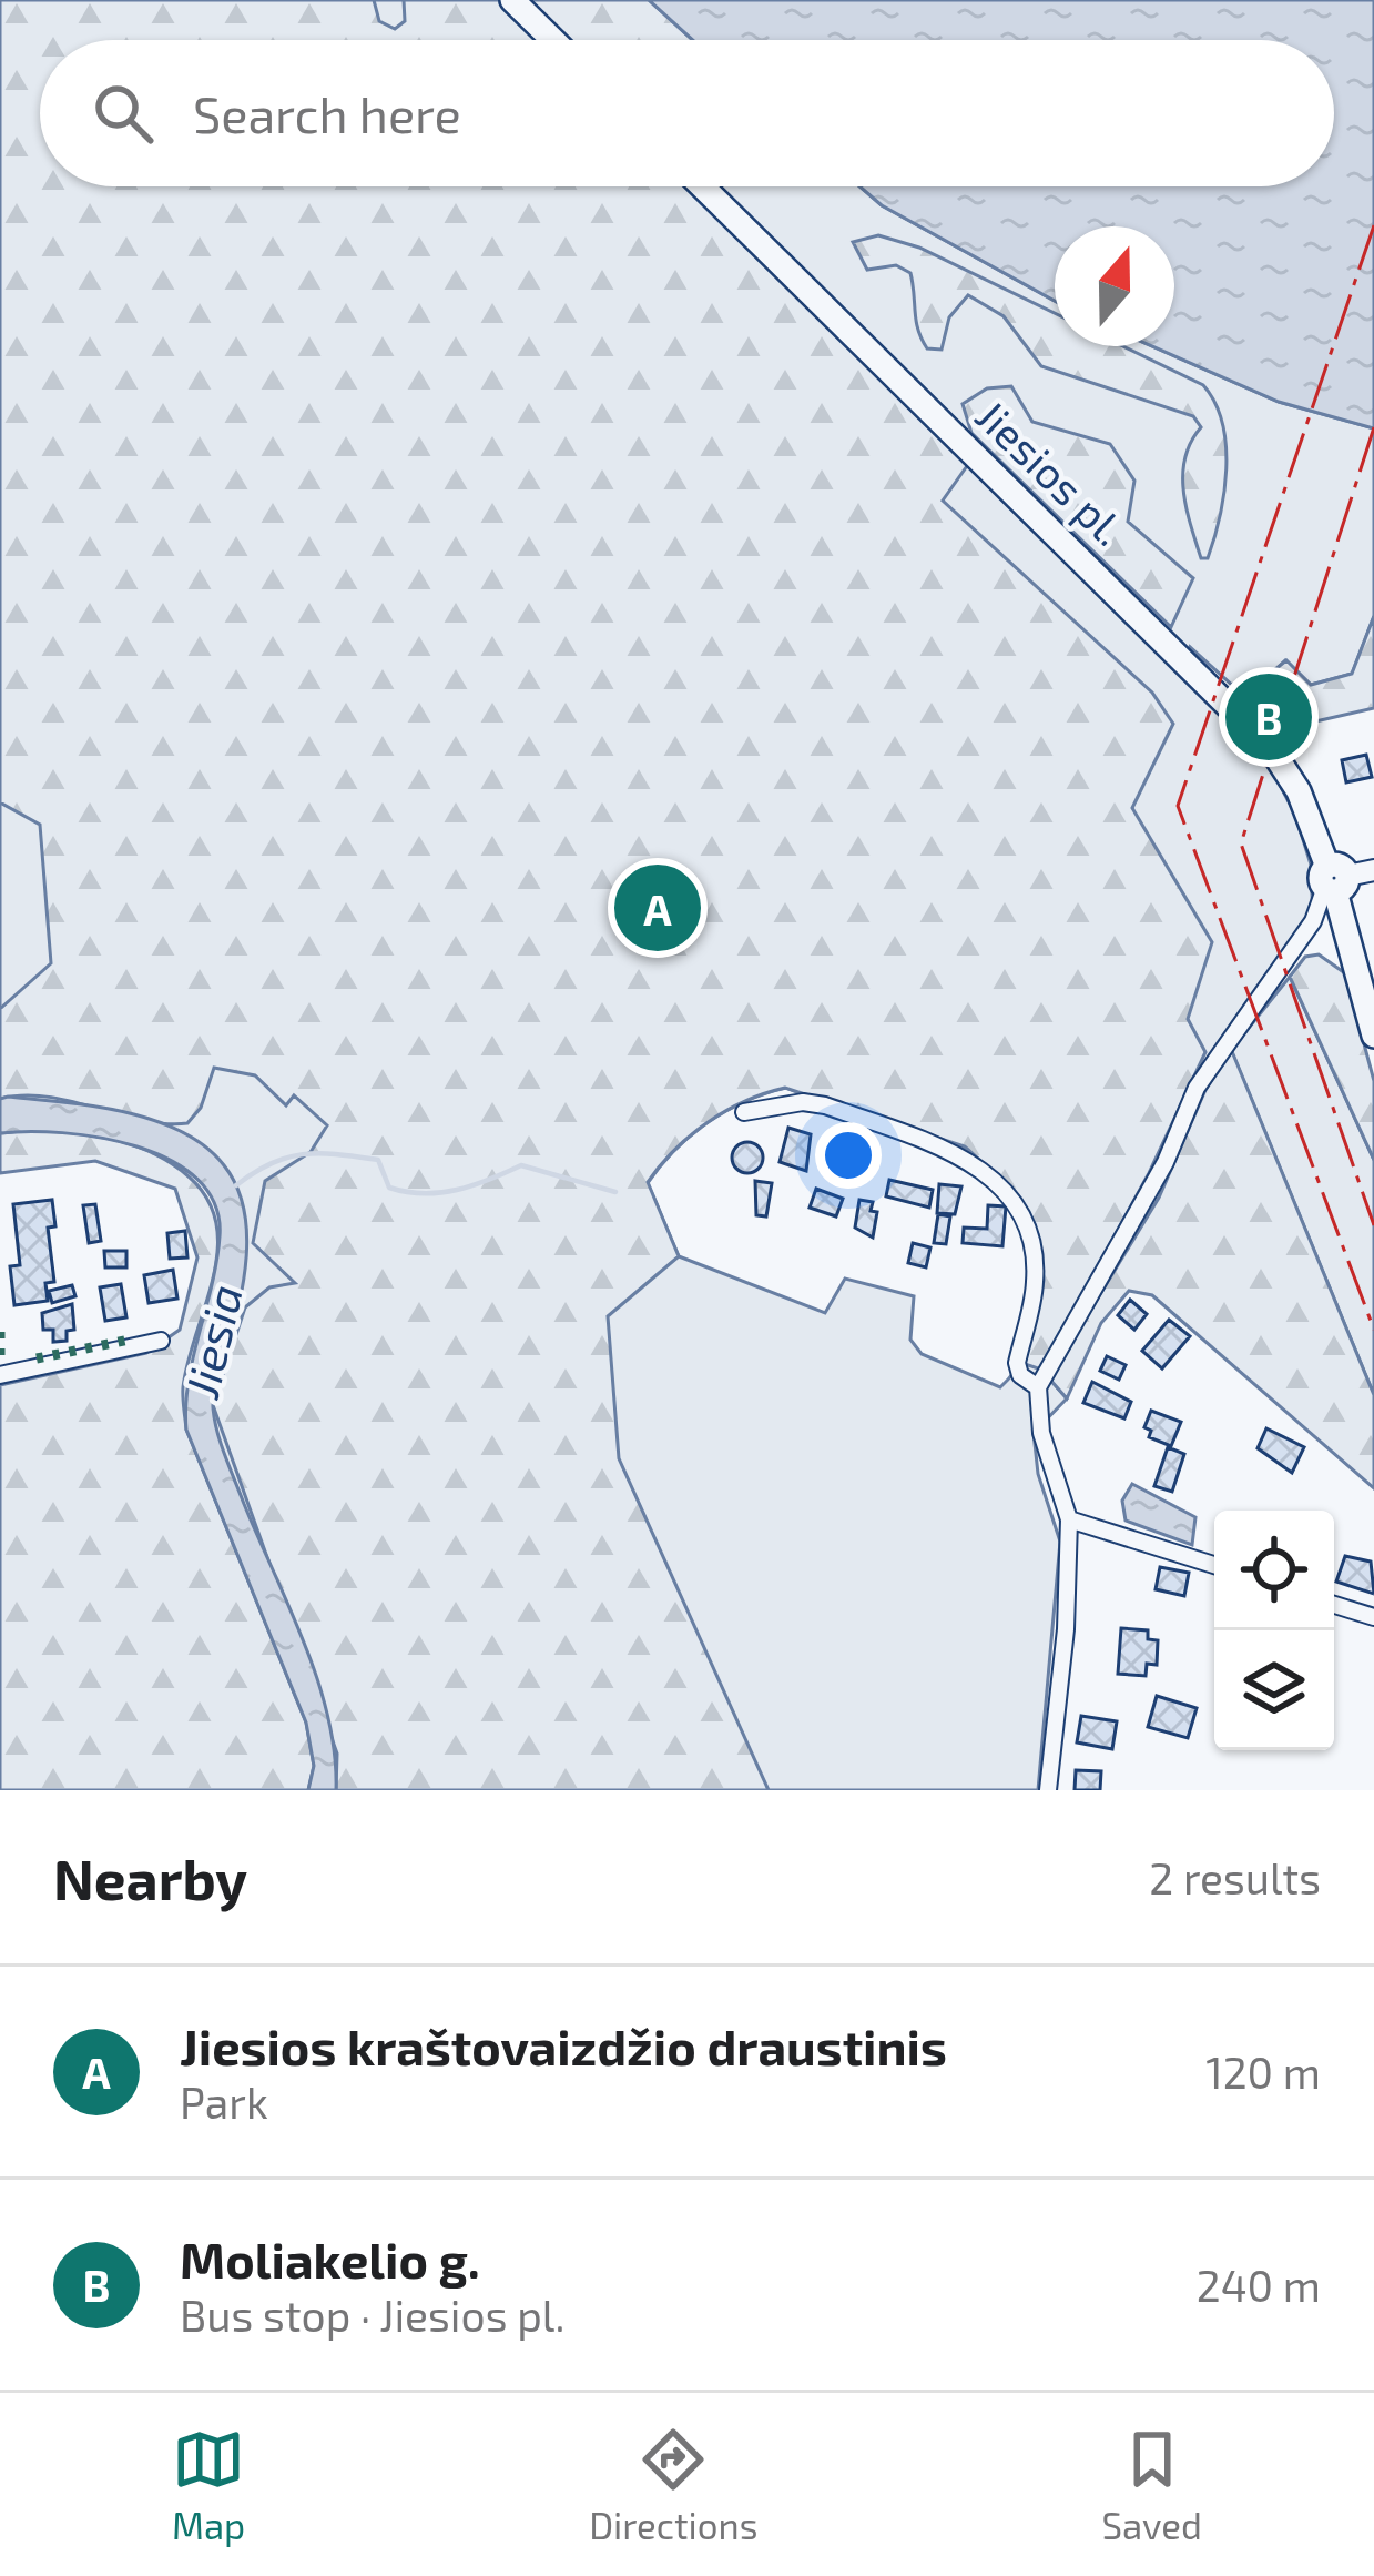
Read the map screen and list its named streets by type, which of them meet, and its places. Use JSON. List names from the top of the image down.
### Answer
{
  "streets": {
    "main road": ["Jiesios pl."]
  },
  "water": ["Jiesia"],
  "north": "top",
  "page": {
    "search": "Search here",
    "pins": ["B", "A"],
    "heading": ["Nearby", "2 results"],
    "list": [
      {
        "mark": "A",
        "name": "Jiesios kraštovaizdžio draustinis",
        "note": "Park",
        "value": "120 m"
      },
      {
        "mark": "B",
        "name": "Moliakelio g.",
        "note": "Bus stop · Jiesios pl.",
        "value": "240 m"
      }
    ],
    "nav": ["Map", "Directions", "Saved"]
  }
}
